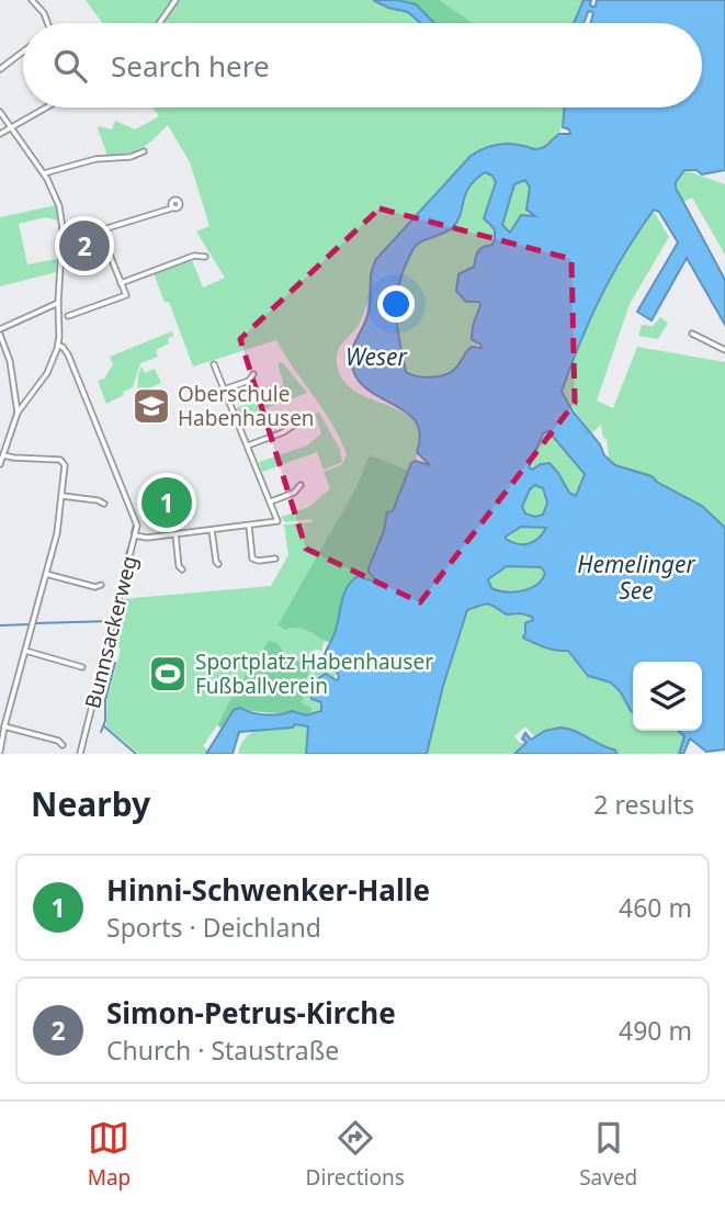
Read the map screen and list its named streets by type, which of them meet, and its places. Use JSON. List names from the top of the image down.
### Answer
{
  "streets": {
    "street": ["Bunnsackerweg"]
  },
  "water": ["Weser", "Hemelinger See"],
  "places": {
    "school or university": ["Oberschule Habenhausen"],
    "sports": ["Sportplatz Habenhauser Fußballverein"]
  },
  "page": {
    "search": "Search here",
    "pins": ["2", "1"],
    "heading": ["Nearby", "2 results"],
    "list": [
      {
        "mark": "1",
        "name": "Hinni-Schwenker-Halle",
        "note": "Sports · Deichland",
        "value": "460 m"
      },
      {
        "mark": "2",
        "name": "Simon-Petrus-Kirche",
        "note": "Church · Staustraße",
        "value": "490 m"
      }
    ],
    "nav": ["Map", "Directions", "Saved"]
  }
}
